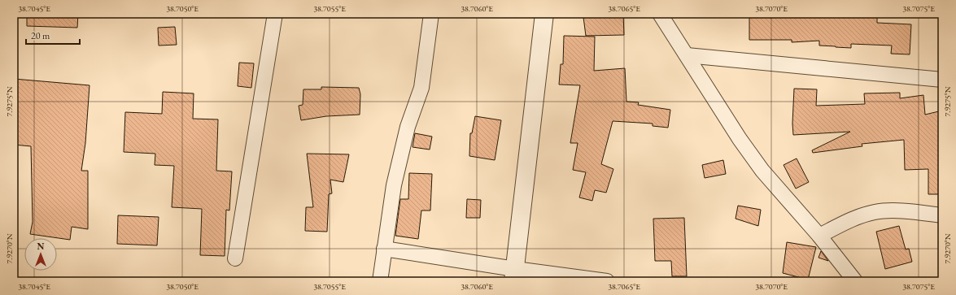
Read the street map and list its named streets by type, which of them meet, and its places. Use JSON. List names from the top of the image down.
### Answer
{
  "scale_bar": "20 m",
  "north": "top",
  "coordinates": [
    "38.7045°E",
    "38.7050°E",
    "38.7055°E",
    "38.7060°E",
    "38.7065°E",
    "38.7070°E",
    "38.7075°E",
    "7.9275°N",
    "7.9270°N"
  ]
}
